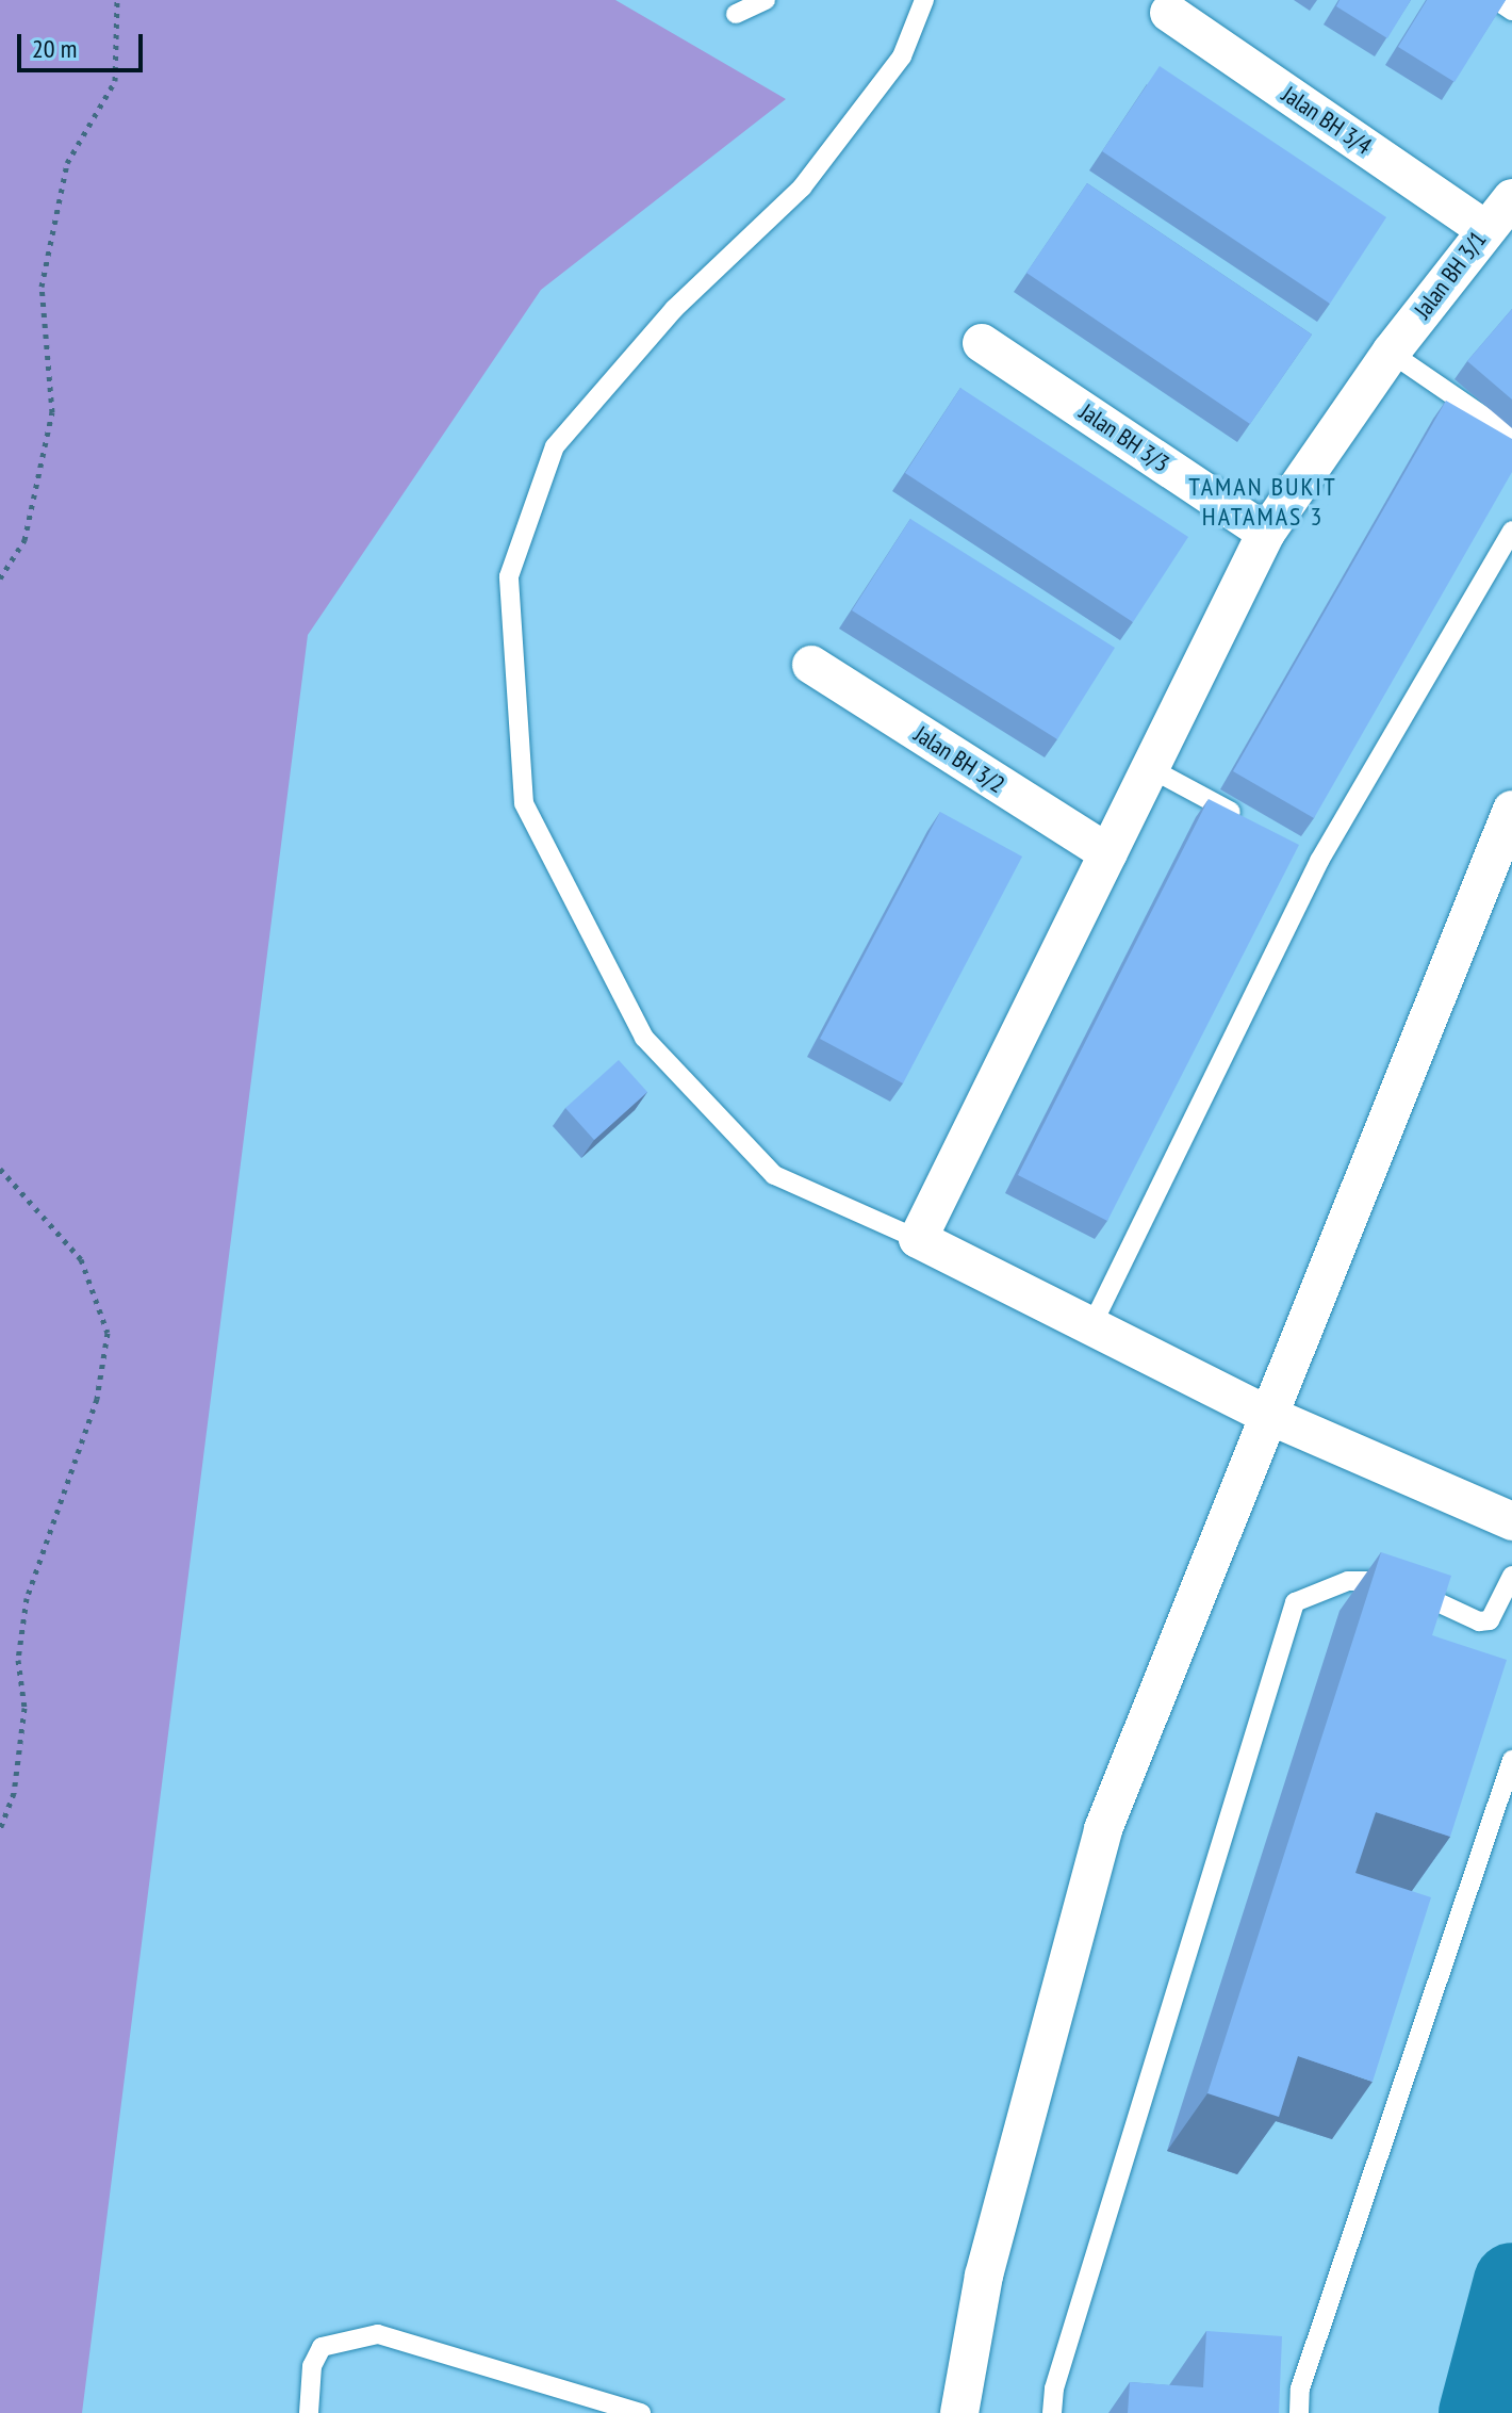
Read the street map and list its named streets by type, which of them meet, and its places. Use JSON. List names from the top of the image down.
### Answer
{
  "streets": {
    "street": [
      "Jalan BH 3/4",
      "Jalan BH 3/1",
      "Jalan BH 3/3",
      "Jalan BH 3/2"
    ]
  },
  "crossings": [
    ["Jalan BH 3/4", "Jalan BH 3/1"],
    ["Jalan BH 3/1", "Jalan BH 3/3"],
    ["Jalan BH 3/1", "Jalan BH 3/2"]
  ],
  "districts": ["TAMAN BUKIT HATAMAS 3"],
  "scale_bar": "20 m"
}
